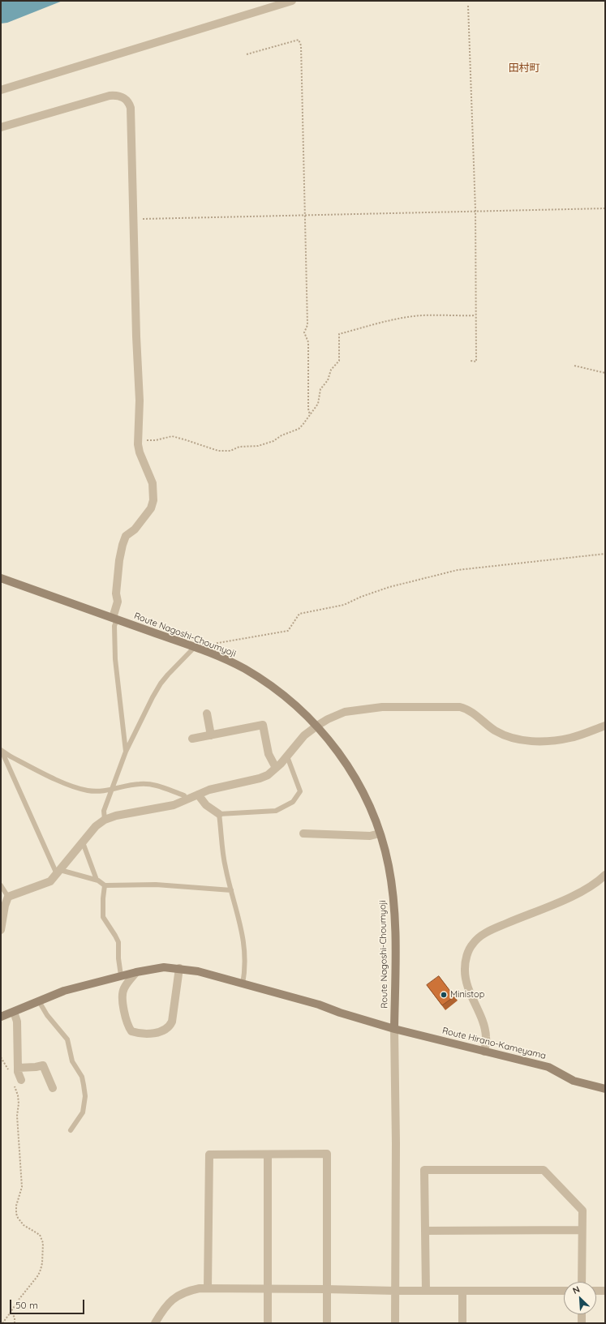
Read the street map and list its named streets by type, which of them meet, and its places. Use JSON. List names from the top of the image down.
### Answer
{
  "streets": {
    "main road": ["Route Nagoshi-Choumyoji", "Route Hirano-Kameyama"]
  },
  "crossings": [
    ["Route Nagoshi-Choumyoji", "Route Hirano-Kameyama"]
  ],
  "districts": ["田村町"],
  "places": ["Ministop"],
  "scale_bar": "50 m",
  "north": "top left"
}
